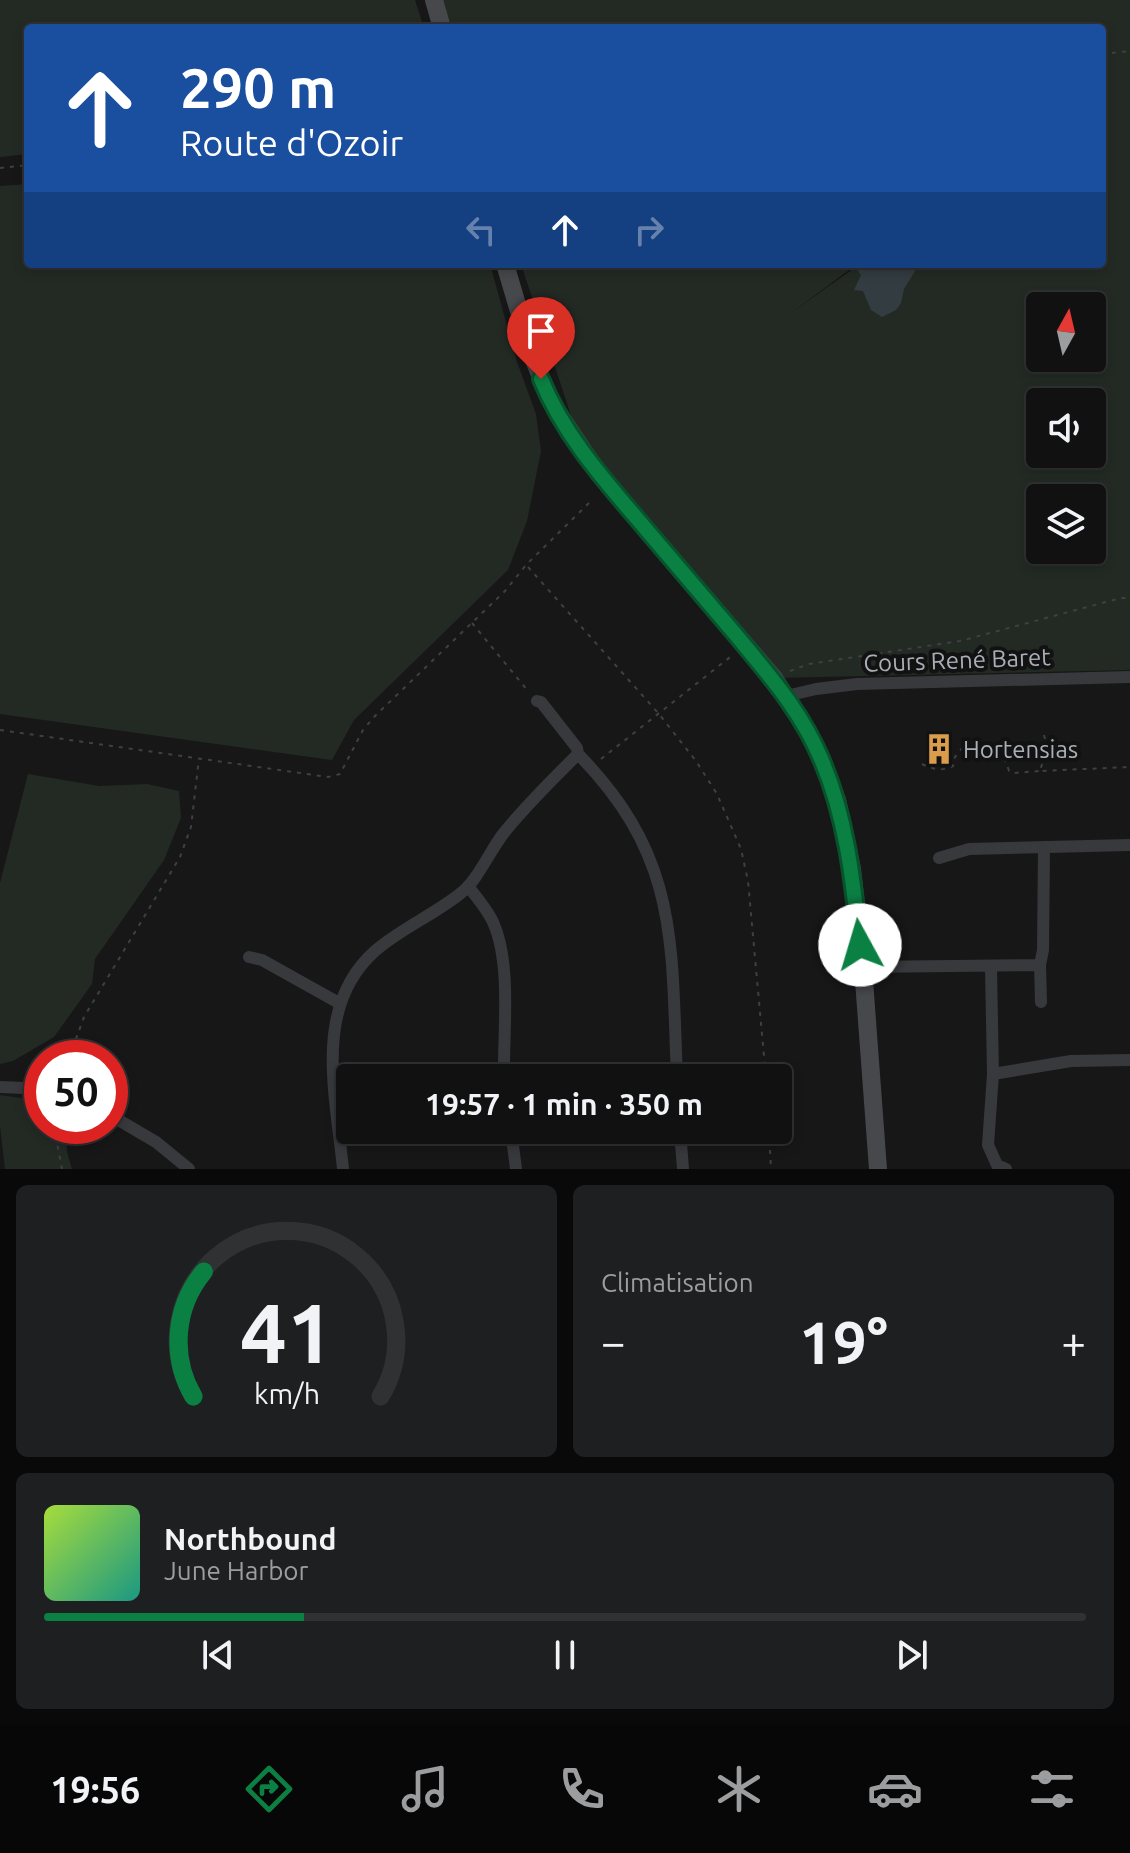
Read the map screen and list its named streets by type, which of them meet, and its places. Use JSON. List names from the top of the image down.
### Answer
{
  "streets": {
    "street": ["Cours René Baret"]
  },
  "places": {
    "building": ["Hortensias"]
  },
  "north": "top",
  "page": {
    "turn": ["290 m", "Route d'Ozoir"],
    "limit": "50",
    "trip": "19:57 · 1 min · 350 m",
    "tile": "Climatisation",
    "heat": ["−", "19°", "+"],
    "song": ["Northbound", "June Harbor"],
    "tabs": "19:56",
    "gauge": ["41", "km/h"]
  }
}
